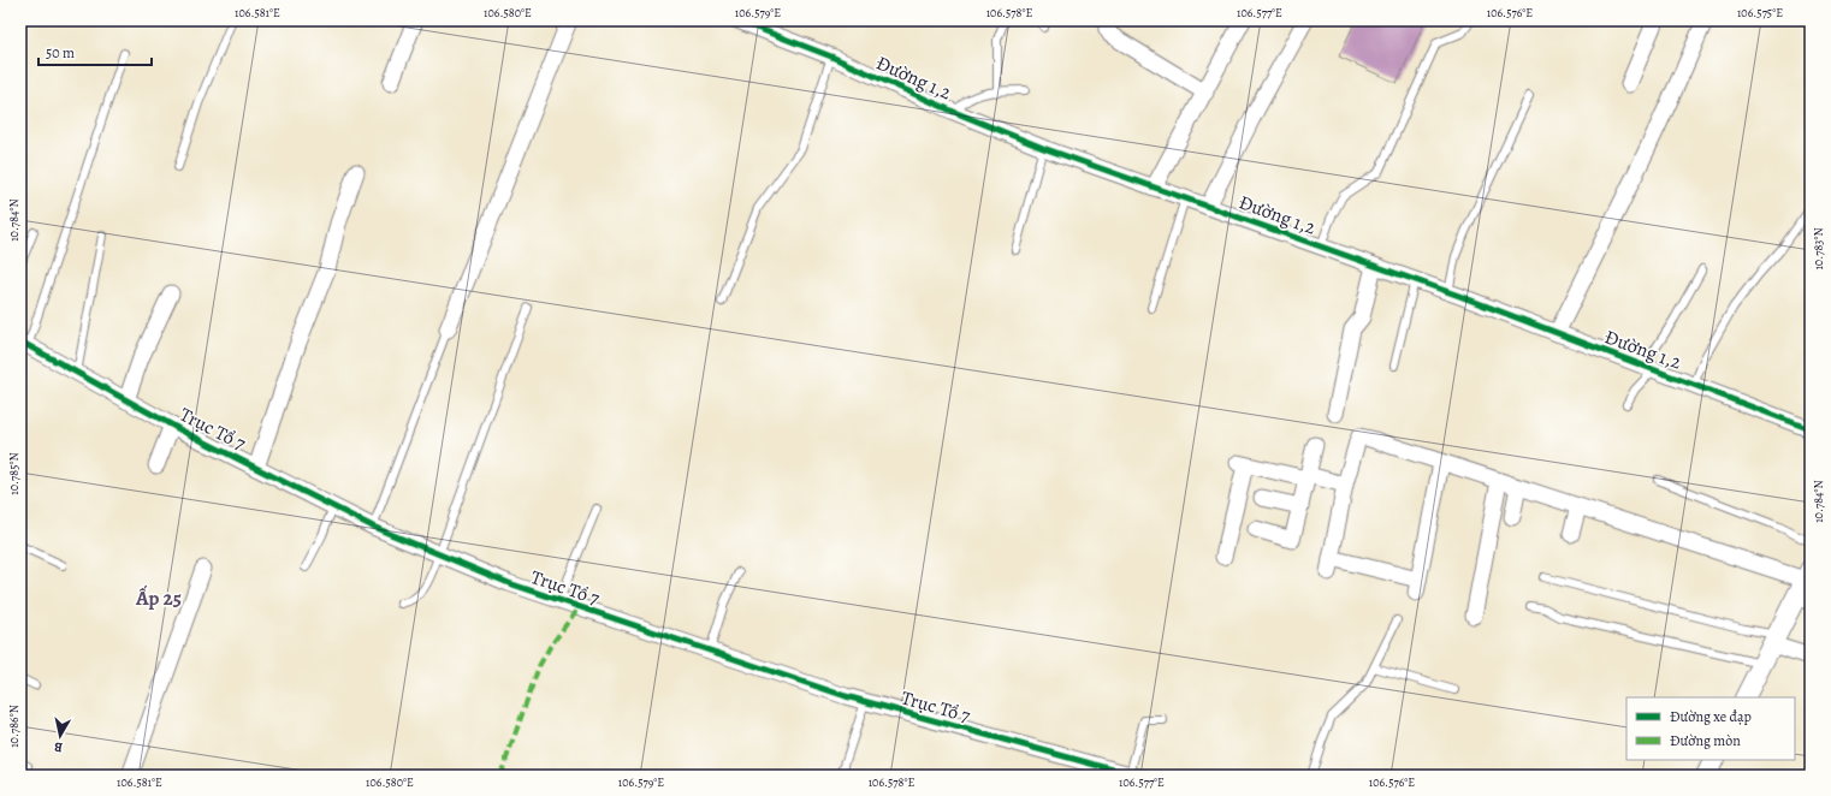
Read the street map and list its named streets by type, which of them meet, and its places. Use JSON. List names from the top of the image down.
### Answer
{
  "streets": {
    "street": ["Đường 1,2", "Trục Tổ 7"]
  },
  "districts": ["Ấp 25"],
  "legend": ["Đường xe đạp", "Đường mòn"],
  "scale_bar": "50 m",
  "north": "bottom",
  "coordinates": [
    "106.581°E",
    "106.580°E",
    "106.579°E",
    "106.578°E",
    "106.577°E",
    "106.576°E",
    "106.575°E",
    "10.784°N",
    "10.783°N",
    "10.785°N",
    "10.786°N"
  ]
}
